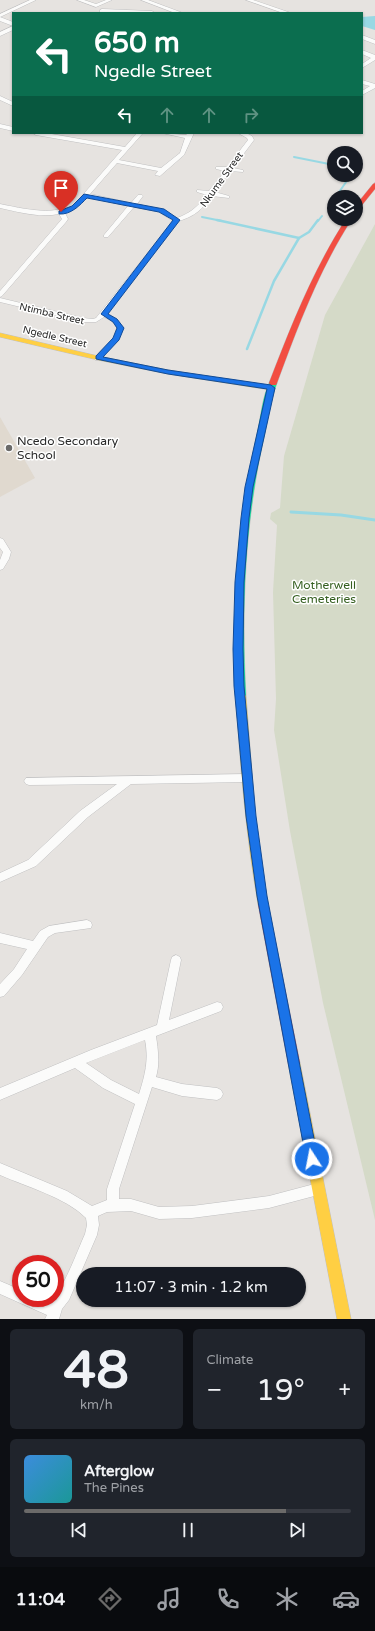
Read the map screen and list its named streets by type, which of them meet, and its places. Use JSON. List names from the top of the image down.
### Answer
{
  "streets": {
    "main road": ["Ngedle Street"],
    "street": ["Nkume Street", "Ntimba Street"]
  },
  "parks": ["Motherwell Cemeteries"],
  "places": ["Ncedo Secondary School"],
  "page": {
    "turn": ["650 m", "Ngedle Street"],
    "limit": "50",
    "trip": "11:07 · 3 min · 1.2 km",
    "tile": [
      ["48", "km/h"],
      "Climate"
    ],
    "heat": ["−", "19°", "+"],
    "song": ["Afterglow", "The Pines"],
    "tabs": "11:04"
  }
}
